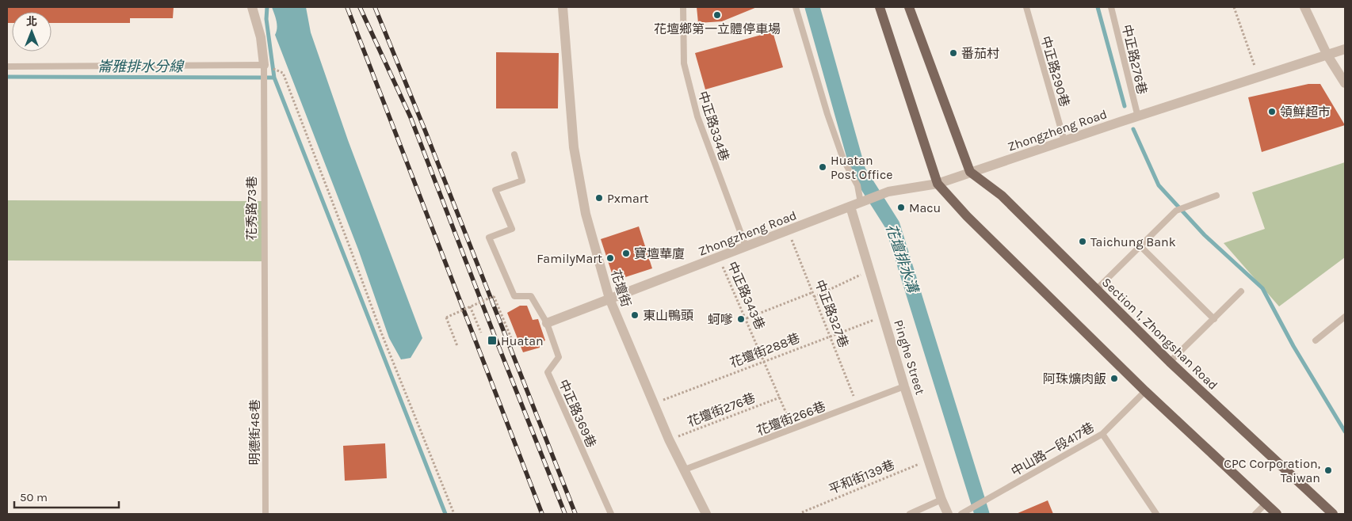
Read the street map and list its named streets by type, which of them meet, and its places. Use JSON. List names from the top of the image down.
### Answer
{
  "streets": {
    "main road": ["Section 1, Zhongshan Road"],
    "street": [
      "Zhongzheng Road",
      "花秀路73巷",
      "花壇街",
      "Pinghe Street"
    ],
    "lane": [
      "中正路276巷",
      "中正路290巷",
      "中正路334巷",
      "中正路369巷",
      "花壇街266巷",
      "明德街48巷",
      "中山路一段417巷"
    ],
    "path": [
      "中正路343巷",
      "中正路327巷",
      "花壇街288巷",
      "花壇街276巷",
      "平和街139巷"
    ]
  },
  "crossings": [
    ["中正路276巷", "Zhongzheng Road"],
    ["中正路290巷", "Zhongzheng Road"],
    ["中正路334巷", "Zhongzheng Road"],
    ["Zhongzheng Road", "花壇街"],
    ["Zhongzheng Road", "中正路343巷"],
    ["Zhongzheng Road", "中正路327巷"],
    ["Zhongzheng Road", "Section 1, Zhongshan Road"],
    ["Zhongzheng Road", "Pinghe Street"],
    ["Zhongzheng Road", "中正路369巷"],
    ["花秀路73巷", "明德街48巷"],
    ["花壇街", "花壇街288巷"],
    ["花壇街", "花壇街276巷"],
    ["花壇街", "花壇街266巷"],
    ["中正路343巷", "花壇街288巷"],
    ["中正路343巷", "花壇街276巷"],
    ["中正路343巷", "花壇街266巷"],
    ["中正路327巷", "花壇街288巷"],
    ["中正路327巷", "花壇街266巷"],
    ["花壇街288巷", "Pinghe Street"],
    ["Pinghe Street", "花壇街266巷"],
    ["Pinghe Street", "平和街139巷"]
  ],
  "water": ["崙雅排水分線", "花壇排水溝"],
  "places": {
    "other": [
      "花壇鄉第一立體停車場",
      "番茄村",
      "領鮮超市",
      "Huatan Post Office",
      "Pxmart",
      "Macu",
      "Taichung Bank",
      "寶壇華廈",
      "FamilyMart",
      "東山鴨頭",
      "蚵嗲",
      "阿珠爌肉飯",
      "CPC Corporation, Taiwan"
    ],
    "transit": ["Huatan"]
  },
  "scale_bar": "50 m",
  "north": "top"
}
